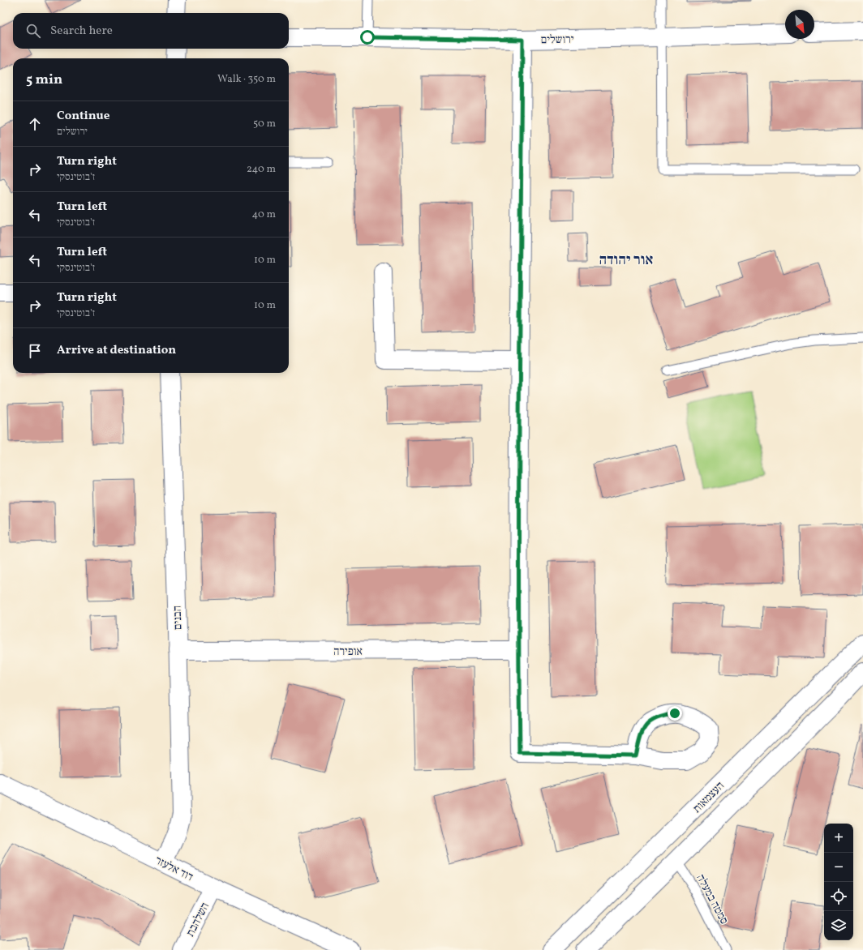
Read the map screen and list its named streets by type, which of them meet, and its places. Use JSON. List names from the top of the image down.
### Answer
{
  "streets": {
    "street": [
      "ירושלים",
      "הבנים",
      "אופירה",
      "העצמאות",
      "דוד אלעזר",
      "השלהבת"
    ],
    "lane": ["סמטה במעלה"]
  },
  "crossings": [
    ["הבנים", "אופירה"],
    ["הבנים", "דוד אלעזר"],
    ["העצמאות", "סמטה במעלה"],
    ["דוד אלעזר", "השלהבת"]
  ],
  "districts": ["אור יהודה"],
  "north": "bottom right",
  "page": {
    "search": "Search here",
    "heading": ["5 min", "Walk · 350 m"],
    "list": [
      ["Continue", "ירושלים", "50 m"],
      ["Turn right", "ז'בוטינסקי", "240 m"],
      ["Turn left", "ז'בוטינסקי", "40 m"],
      ["Turn left", "ז'בוטינסקי", "10 m"],
      ["Turn right", "ז'בוטינסקי", "10 m"],
      "Arrive at destination"
    ],
    "map_buttons": ["+", "−"]
  }
}
